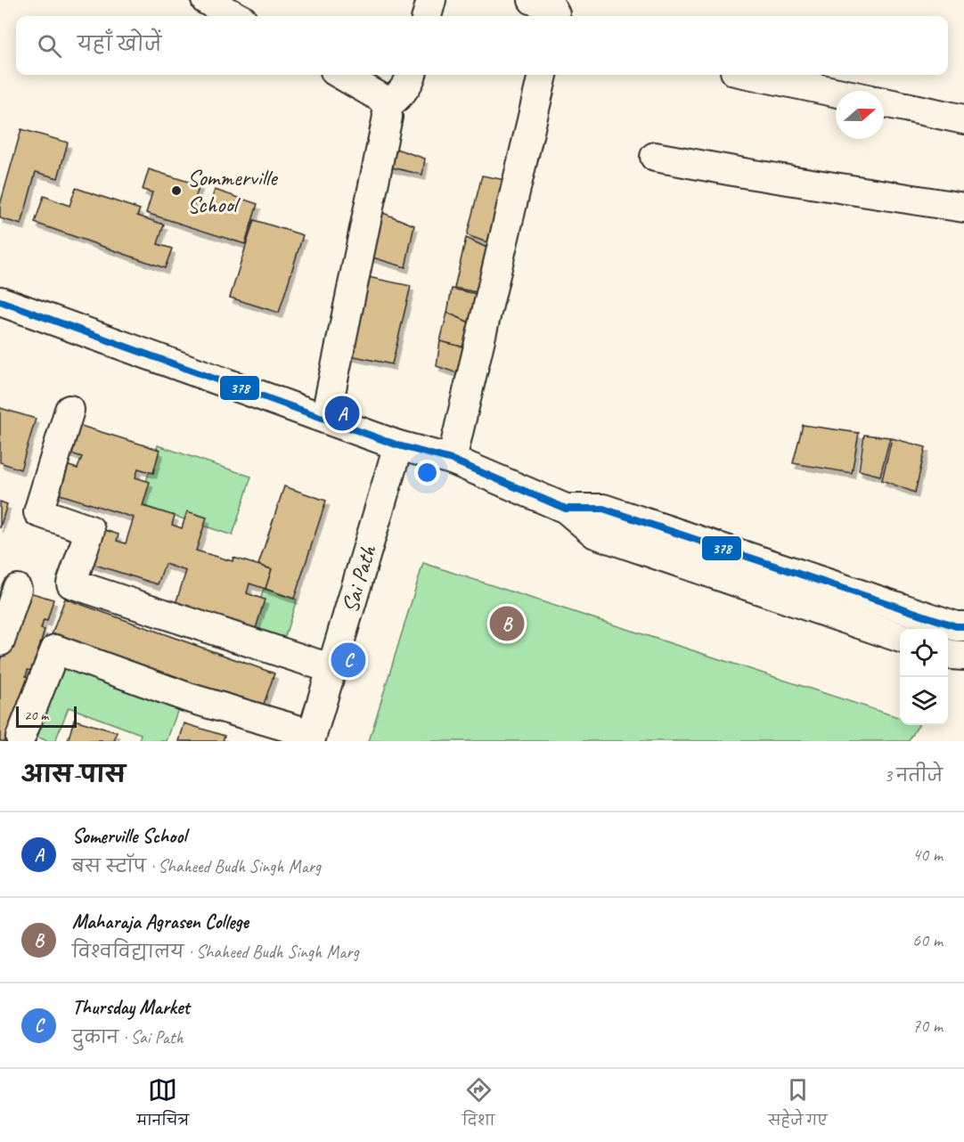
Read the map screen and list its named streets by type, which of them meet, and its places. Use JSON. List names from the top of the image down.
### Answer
{
  "streets": {
    "street": ["Sai Path"]
  },
  "places": ["Sommerville School"],
  "lines": ["transit line 378"],
  "scale_bar": "20 m",
  "north": "right",
  "page": {
    "search": "यहाँ खोजें",
    "pins": ["A", "B", "C"],
    "scale": "20 m",
    "heading": ["आस-पास", "3 नतीजे"],
    "list": [
      {
        "mark": "A",
        "name": "Somerville School",
        "note": "बस स्टॉप · Shaheed Budh Singh Marg",
        "value": "40 m"
      },
      {
        "mark": "B",
        "name": "Maharaja Agrasen College",
        "note": "विश्वविद्यालय · Shaheed Budh Singh Marg",
        "value": "60 m"
      },
      {
        "mark": "C",
        "name": "Thursday Market",
        "note": "दुकान · Sai Path",
        "value": "70 m"
      }
    ],
    "nav": ["मानचित्र", "दिशा", "सहेजे गए"]
  }
}
